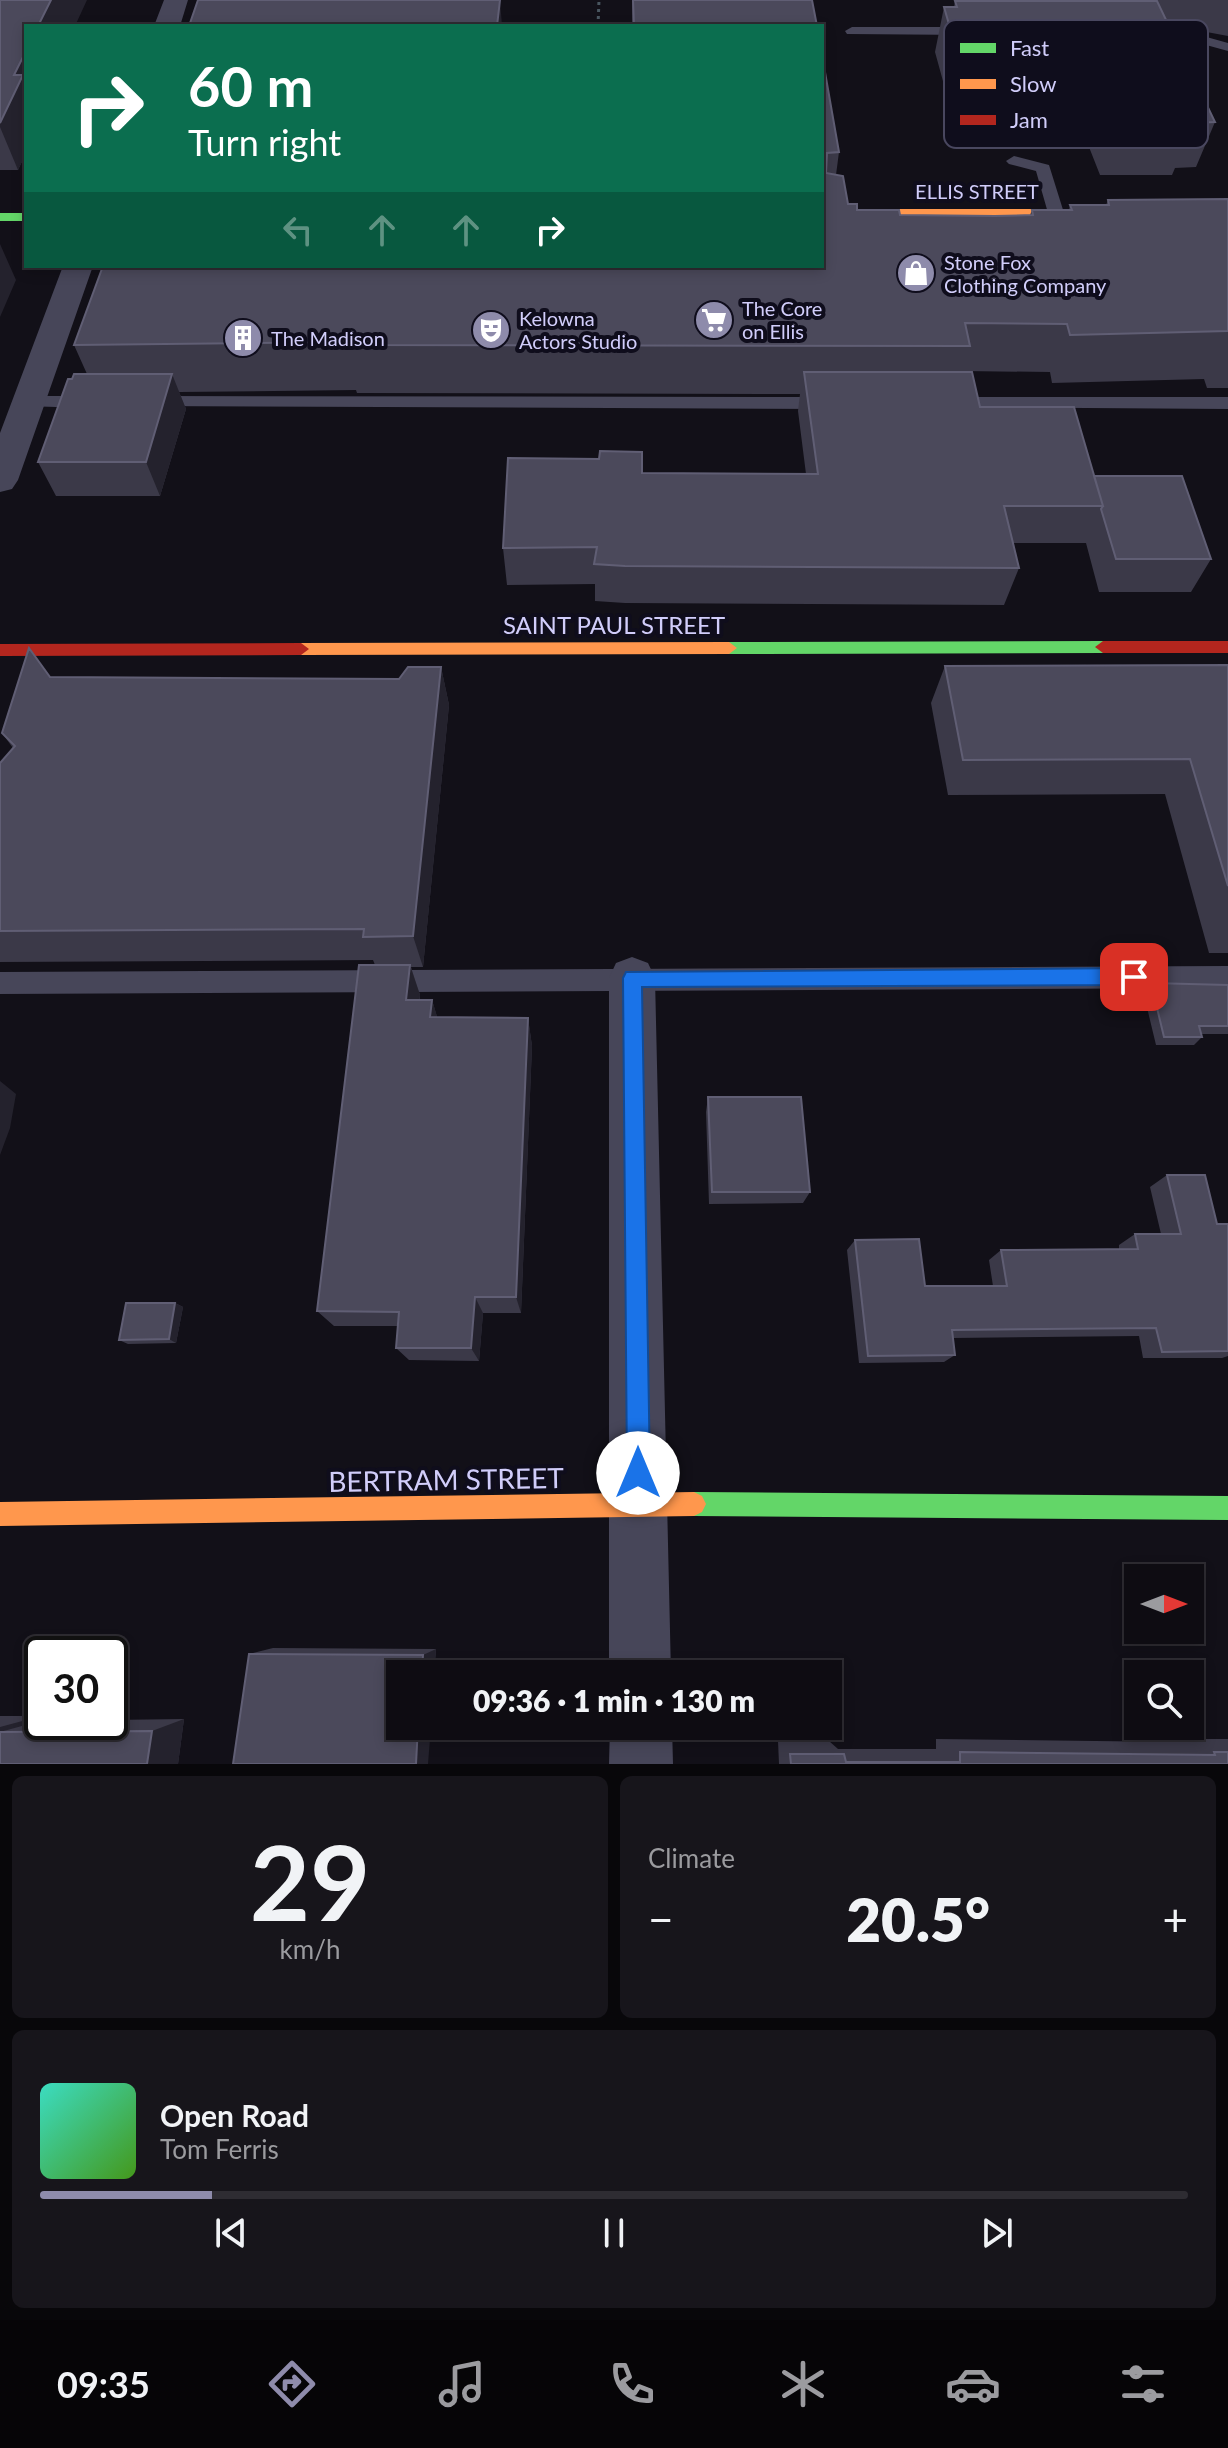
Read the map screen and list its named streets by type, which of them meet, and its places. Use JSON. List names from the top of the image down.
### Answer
{
  "streets": {
    "street": ["ELLIS STREET", "SAINT PAUL STREET", "BERTRAM STREET"]
  },
  "places": {
    "shop": ["Stone Fox Clothing Company"],
    "supermarket": ["The Core on Ellis"],
    "theatre": ["Kelowna Actors Studio"],
    "building": ["The Madison"]
  },
  "legend": ["Fast", "Slow", "Jam"],
  "north": "right",
  "page": {
    "turn": ["60 m", "Turn right"],
    "limit": "30",
    "trip": "09:36 · 1 min · 130 m",
    "tile": [
      ["29", "km/h"],
      "Climate"
    ],
    "heat": ["−", "20.5°", "+"],
    "song": ["Open Road", "Tom Ferris"],
    "tabs": "09:35"
  }
}
